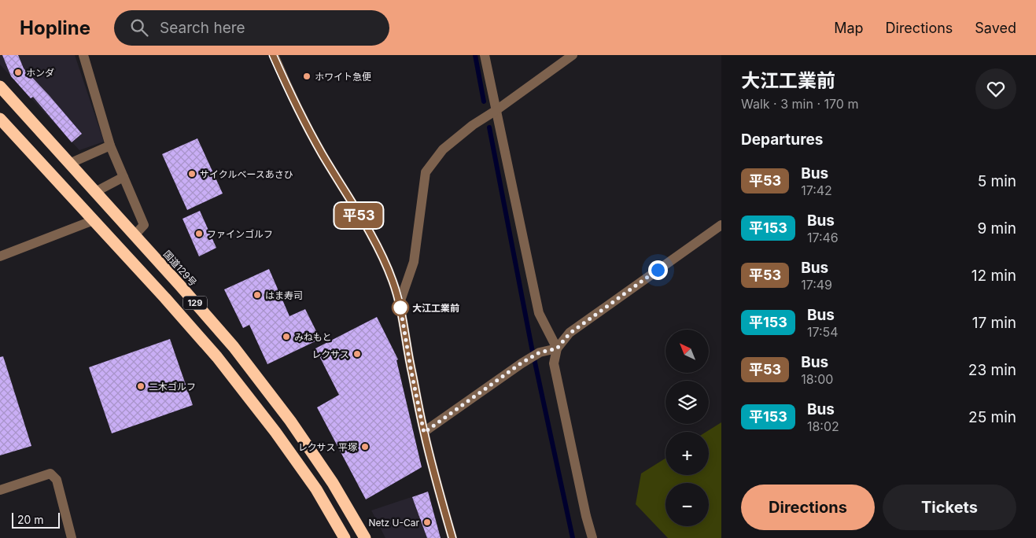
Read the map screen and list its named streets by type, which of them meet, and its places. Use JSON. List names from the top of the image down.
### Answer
{
  "streets": {
    "highway": ["国道129号", "129"]
  },
  "places": [
    "ホンダ",
    "ホワイト急便",
    "サイクルベースあさひ",
    "ファインゴルフ",
    "はま寿司",
    "大江工業前",
    "みねもと",
    "レクサス",
    "二木ゴルフ",
    "レクサス 平塚",
    "Netz U-Car"
  ],
  "lines": ["bus line 平53"],
  "scale_bar": "20 m",
  "north": "top left",
  "page": {
    "header": "Hopline",
    "search": "Search here",
    "nav": ["Map", "Directions", "Saved"],
    "on_map": "平53",
    "heading": [
      ["大江工業前", "Walk · 3 min · 170 m"],
      "Departures"
    ],
    "list": [
      {
        "mark": "平53",
        "name": "Bus",
        "note": "17:42",
        "value": "5 min"
      },
      {
        "mark": "平153",
        "name": "Bus",
        "note": "17:46",
        "value": "9 min"
      },
      {
        "mark": "平53",
        "name": "Bus",
        "note": "17:49",
        "value": "12 min"
      },
      {
        "mark": "平153",
        "name": "Bus",
        "note": "17:54",
        "value": "17 min"
      },
      {
        "mark": "平53",
        "name": "Bus",
        "note": "18:00",
        "value": "23 min"
      },
      {
        "mark": "平153",
        "name": "Bus",
        "note": "18:02",
        "value": "25 min"
      }
    ],
    "map_buttons": ["+", "−"],
    "buttons": ["Directions", "Tickets"],
    "scale": "20 m"
  }
}
